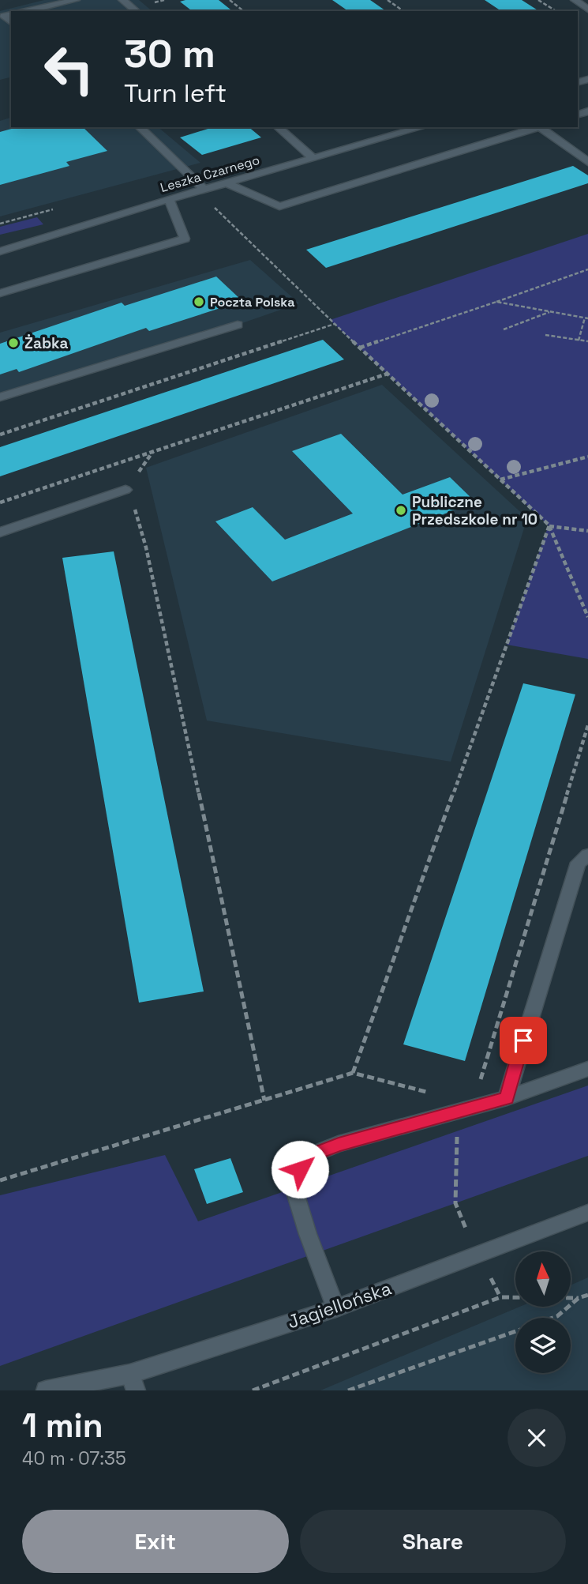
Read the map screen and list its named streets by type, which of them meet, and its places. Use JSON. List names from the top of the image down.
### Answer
{
  "streets": {
    "street": ["Leszka Czarnego", "Jagiellońska"]
  },
  "places": ["Poczta Polska", "Żabka", "Publiczne Przedszkole nr 10"],
  "north": "top",
  "page": {
    "turn": ["30 m", "Turn left"],
    "heading": ["1 min", "40 m · 07:35"],
    "buttons": ["Exit", "Share"]
  }
}
